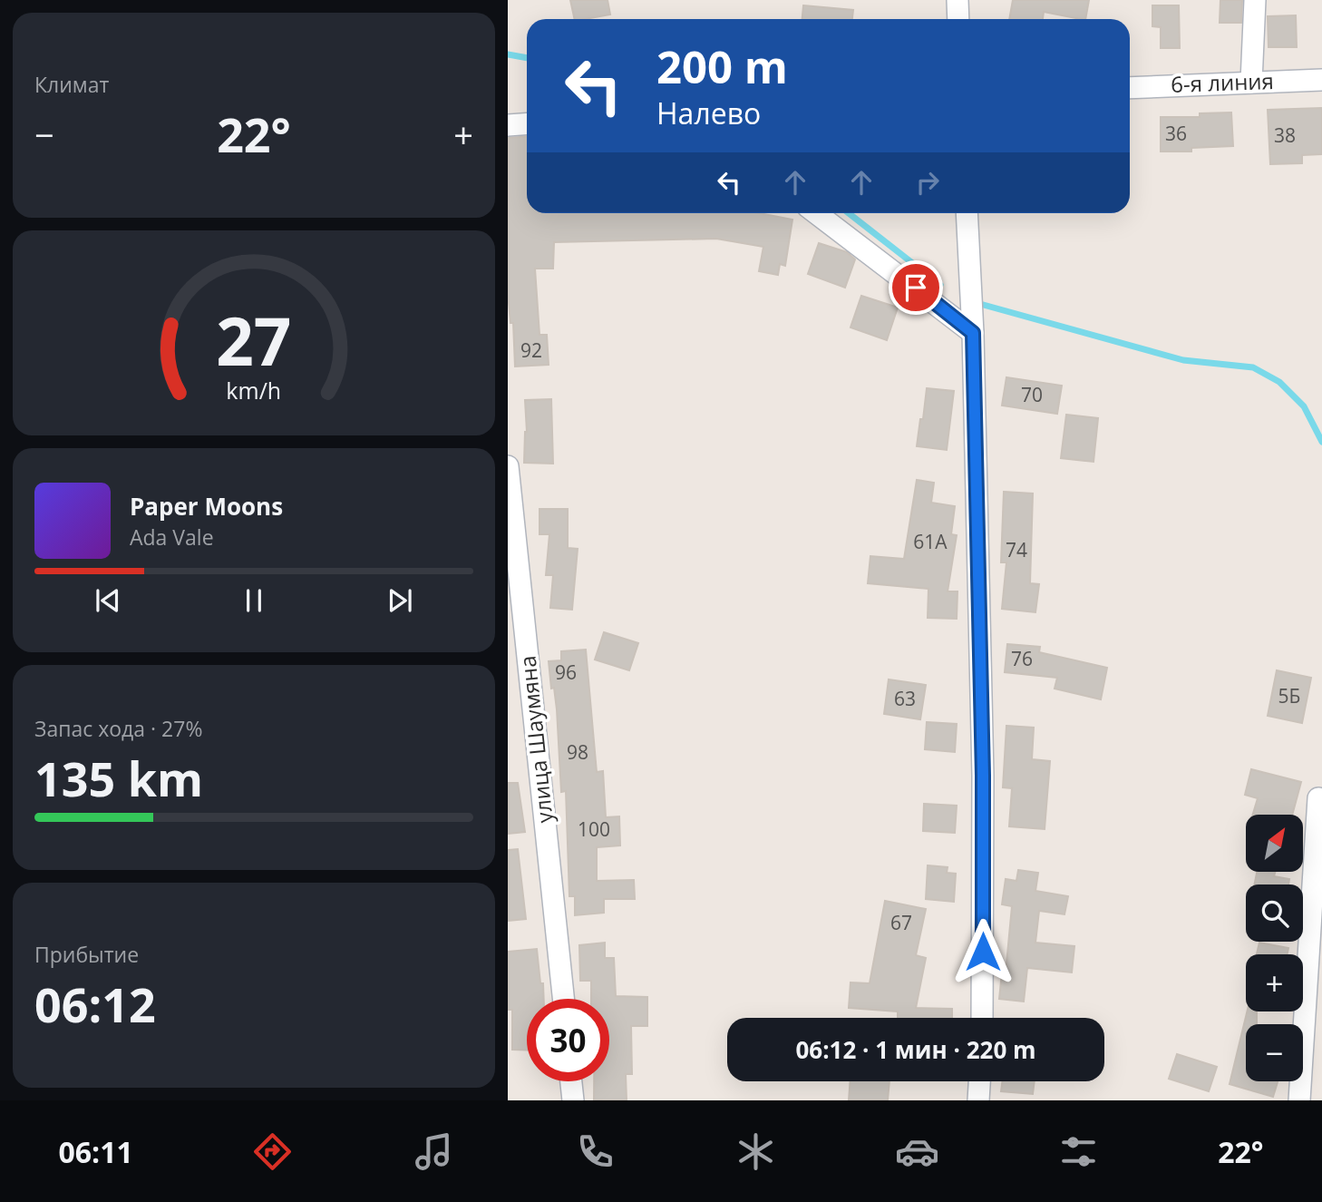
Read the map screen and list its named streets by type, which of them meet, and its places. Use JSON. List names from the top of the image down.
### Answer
{
  "streets": {
    "street": ["6-я линия", "улица Шаумяна"]
  },
  "house_numbers": [
    "36",
    "38",
    "92",
    "70",
    "61А",
    "74",
    "76",
    "96",
    "5Б",
    "63",
    "98",
    "100",
    "67"
  ],
  "north": "top right",
  "page": {
    "tile": [
      "Климат",
      ["Запас хода · 27%", "135 km"],
      ["Прибытие", "06:12"]
    ],
    "turn": ["200 m", "Налево"],
    "heat": ["−", "22°", "+"],
    "song": ["Paper Moons", "Ada Vale"],
    "map_buttons": ["+", "−"],
    "limit": "30",
    "trip": "06:12 · 1 мин · 220 m",
    "tabs": ["06:11", "22°"],
    "gauge": ["27", "km/h"]
  }
}
